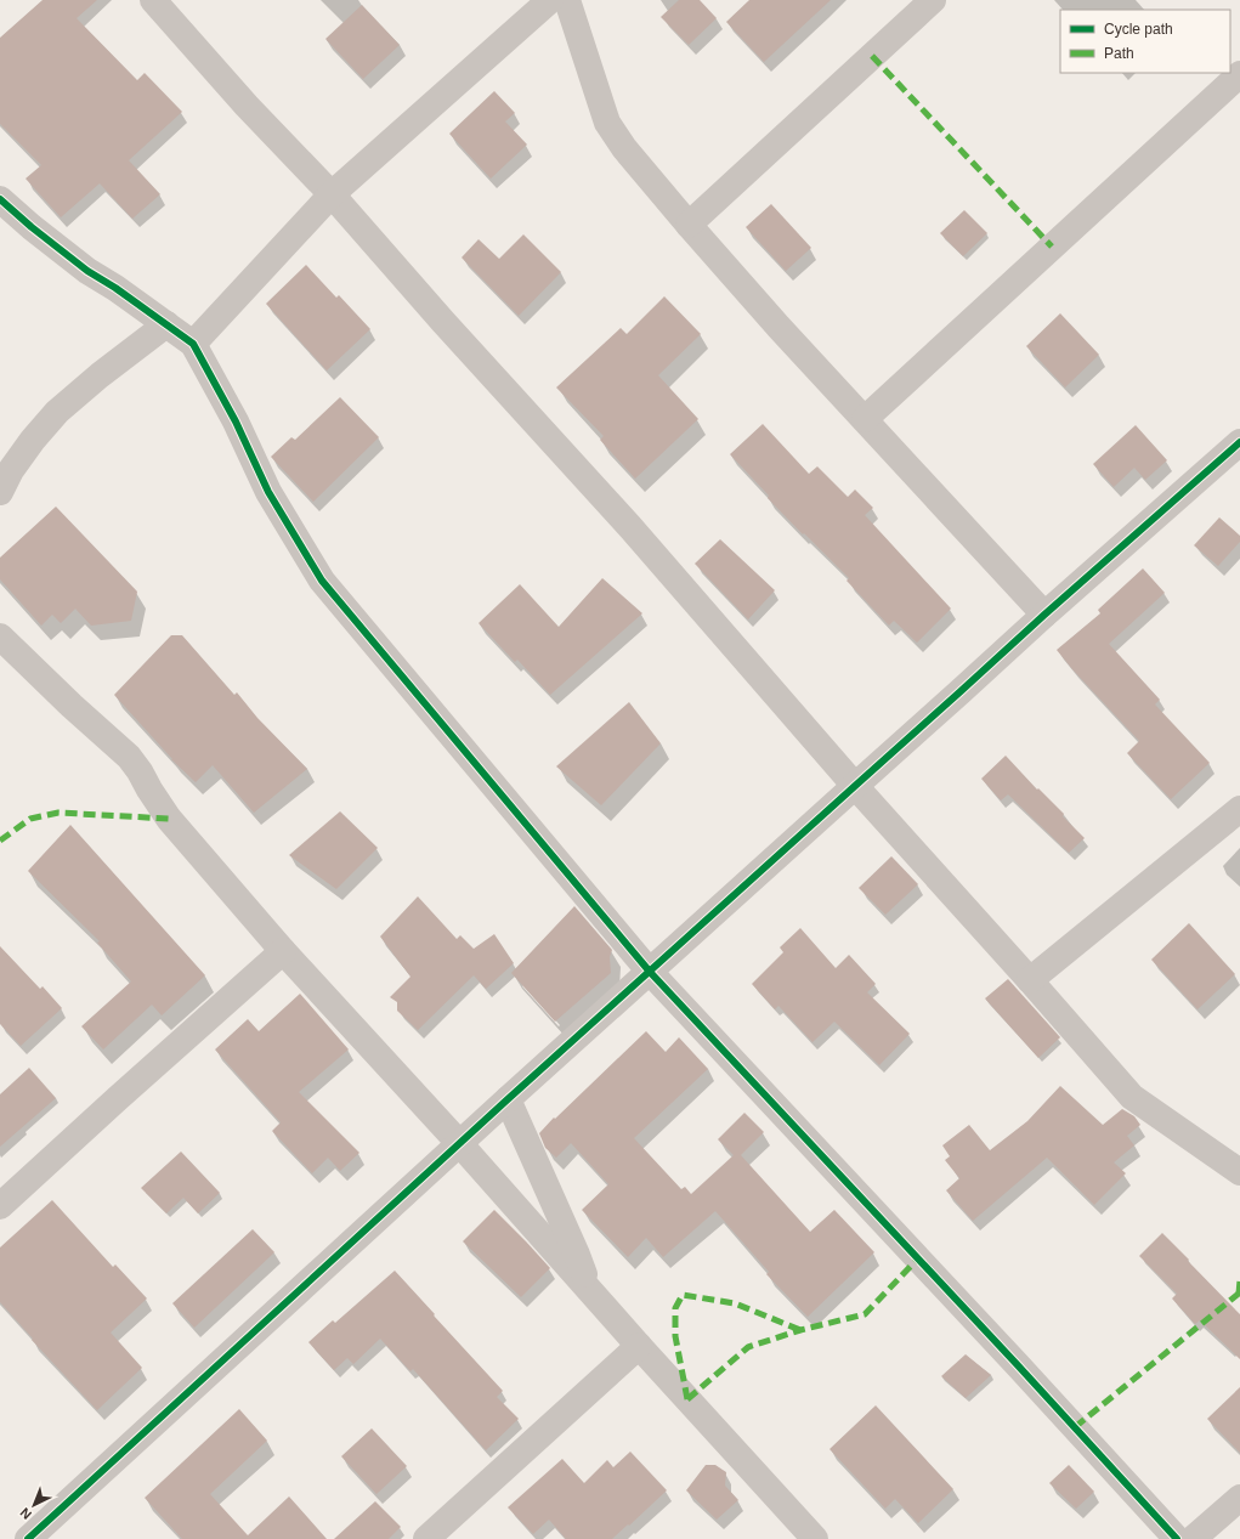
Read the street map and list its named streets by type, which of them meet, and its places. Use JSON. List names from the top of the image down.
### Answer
{
  "legend": ["Cycle path", "Path"],
  "north": "bottom left"
}
